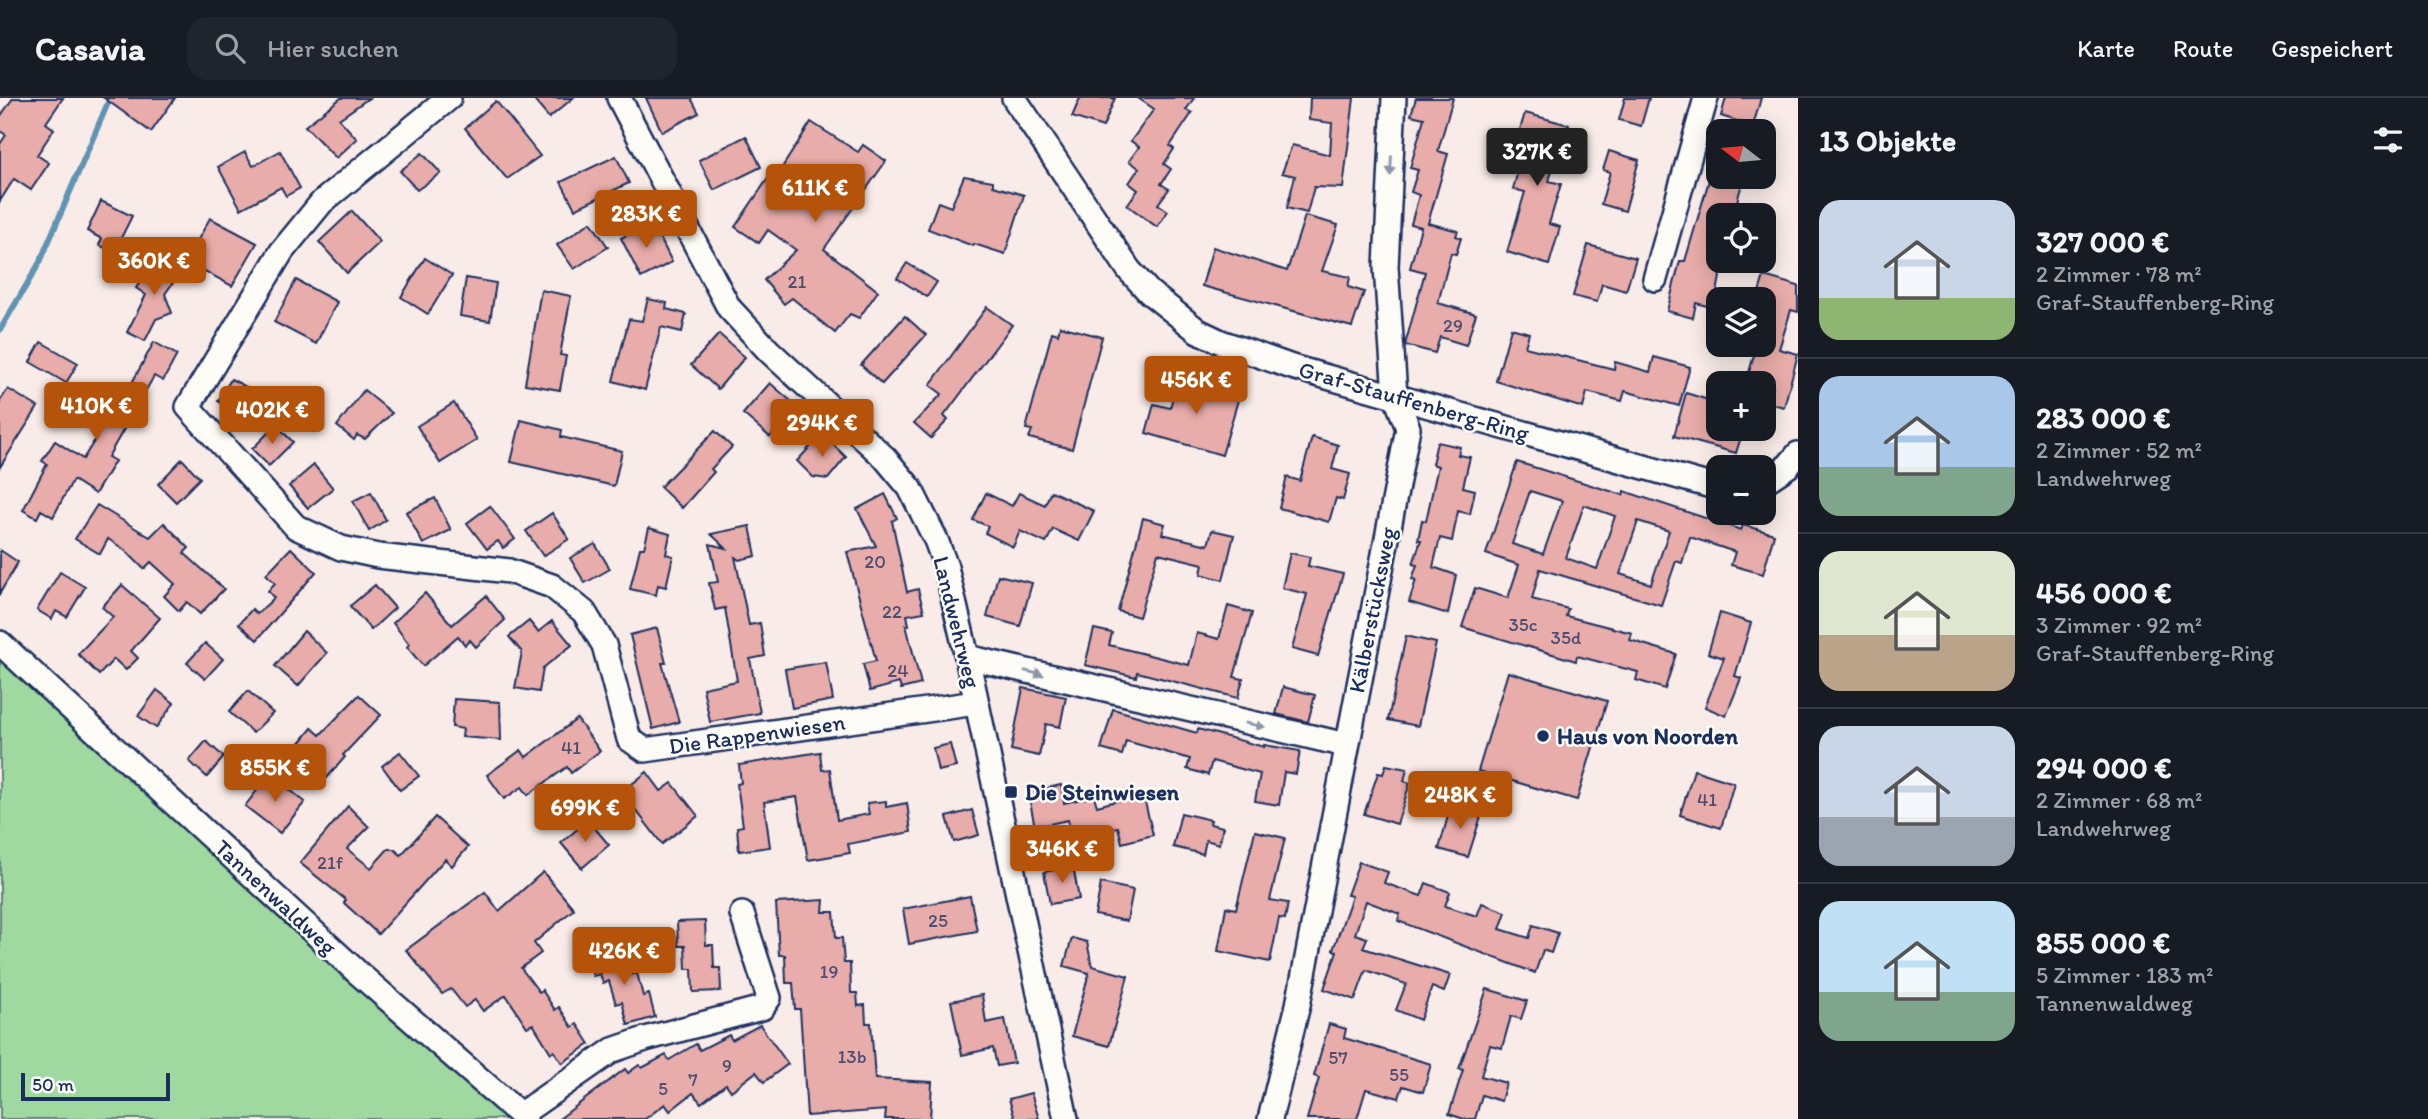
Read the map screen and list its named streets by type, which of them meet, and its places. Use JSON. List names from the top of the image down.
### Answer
{
  "streets": {
    "street": [
      "Graf-Stauffenberg-Ring",
      "Kälberstücksweg",
      "Landwehrweg",
      "Die Rappenwiesen",
      "Tannenwaldweg"
    ]
  },
  "crossings": [
    ["Graf-Stauffenberg-Ring", "Kälberstücksweg"],
    ["Landwehrweg", "Die Rappenwiesen"]
  ],
  "places": {
    "other": ["Haus von Noorden"],
    "transit": ["Die Steinwiesen"]
  },
  "house_numbers": [
    "21",
    "29",
    "20",
    "22",
    "35c",
    "35d",
    "24",
    "41",
    "41",
    "21f",
    "25",
    "19",
    "13b",
    "57",
    "9",
    "55",
    "7",
    "5"
  ],
  "scale_bar": "50 m",
  "north": "left",
  "page": {
    "header": "Casavia",
    "search": "Hier suchen",
    "nav": ["Karte", "Route", "Gespeichert"],
    "heading": "13 Objekte",
    "map_buttons": ["+", "−"],
    "price": [
      "327K €",
      "611K €",
      "283K €",
      "360K €",
      "456K €",
      "410K €",
      "402K €",
      "294K €",
      "855K €",
      "248K €",
      "699K €",
      "346K €",
      "426K €"
    ],
    "list": [
      {
        "name": "327 000 €",
        "note": "2 Zimmer · 78 m² · Graf-Stauffenberg-Ring"
      },
      {
        "name": "283 000 €",
        "note": "2 Zimmer · 52 m² · Landwehrweg"
      },
      {
        "name": "456 000 €",
        "note": "3 Zimmer · 92 m² · Graf-Stauffenberg-Ring"
      },
      {
        "name": "294 000 €",
        "note": "2 Zimmer · 68 m² · Landwehrweg"
      },
      {
        "name": "855 000 €",
        "note": "5 Zimmer · 183 m² · Tannenwaldweg"
      }
    ],
    "scale": "50 m"
  }
}
